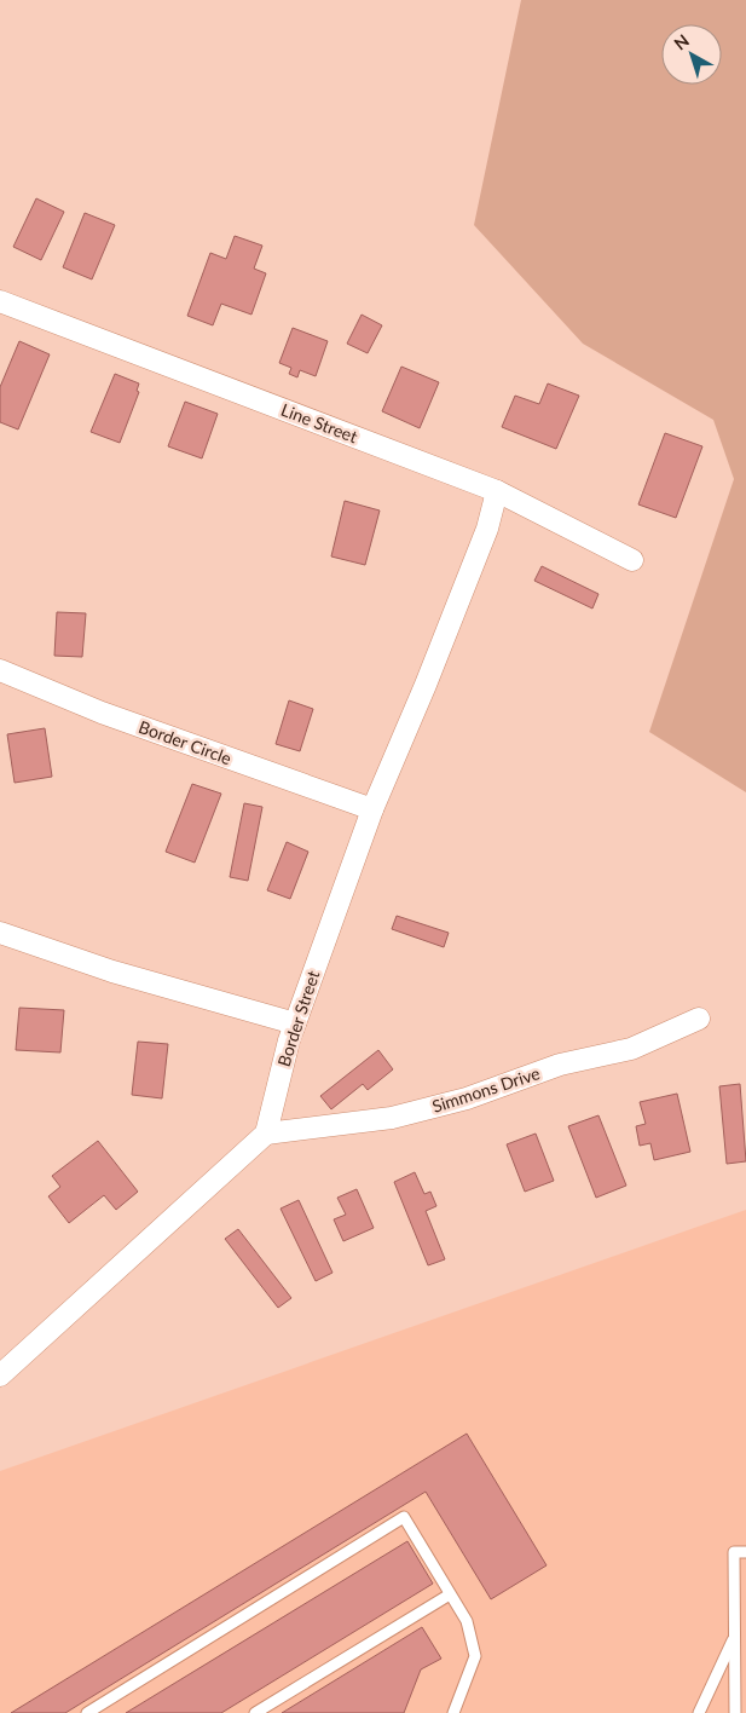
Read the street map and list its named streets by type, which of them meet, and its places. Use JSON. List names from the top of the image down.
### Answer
{
  "streets": {
    "street": [
      "Line Street",
      "Border Circle",
      "Border Street",
      "Simmons Drive"
    ]
  },
  "crossings": [
    ["Line Street", "Border Street"],
    ["Border Circle", "Border Street"],
    ["Border Street", "Simmons Drive"]
  ],
  "north": "top left"
}
